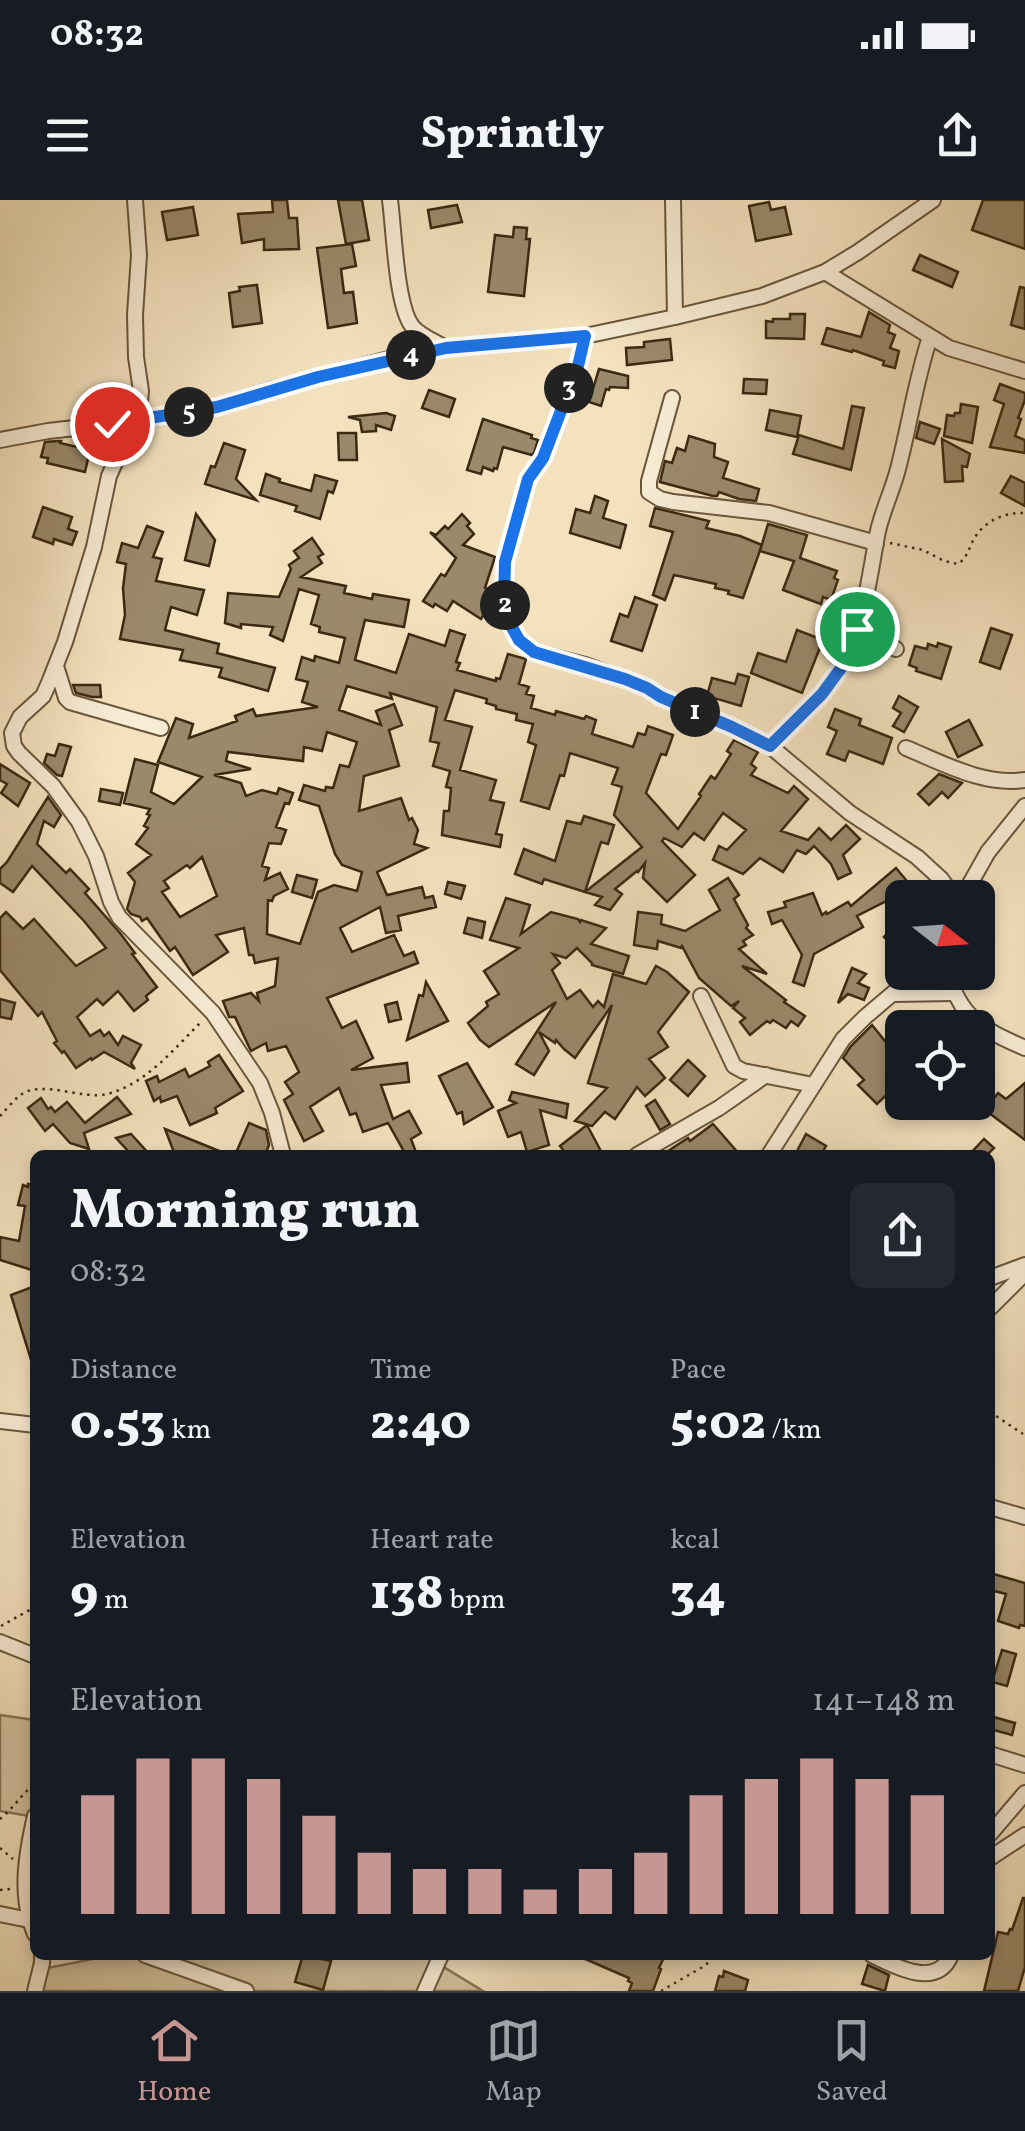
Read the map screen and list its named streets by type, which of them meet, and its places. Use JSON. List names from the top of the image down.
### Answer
{
  "north": "right",
  "page": {
    "status": "08:32",
    "header": "Sprintly",
    "pins": [
      "4",
      "3",
      "5",
      "2",
      "1"
    ],
    "heading": ["Morning run", "08:32"],
    "stats": [
      ["Distance", "0.53 km"],
      ["Time", "2:40"],
      ["Pace", "5:02 /km"],
      ["Elevation", "9 m"],
      ["Heart rate", "138 bpm"],
      ["kcal", "34"]
    ],
    "chart": ["Elevation", "141–148 m"],
    "tabs": ["Home", "Map", "Saved"]
  }
}
